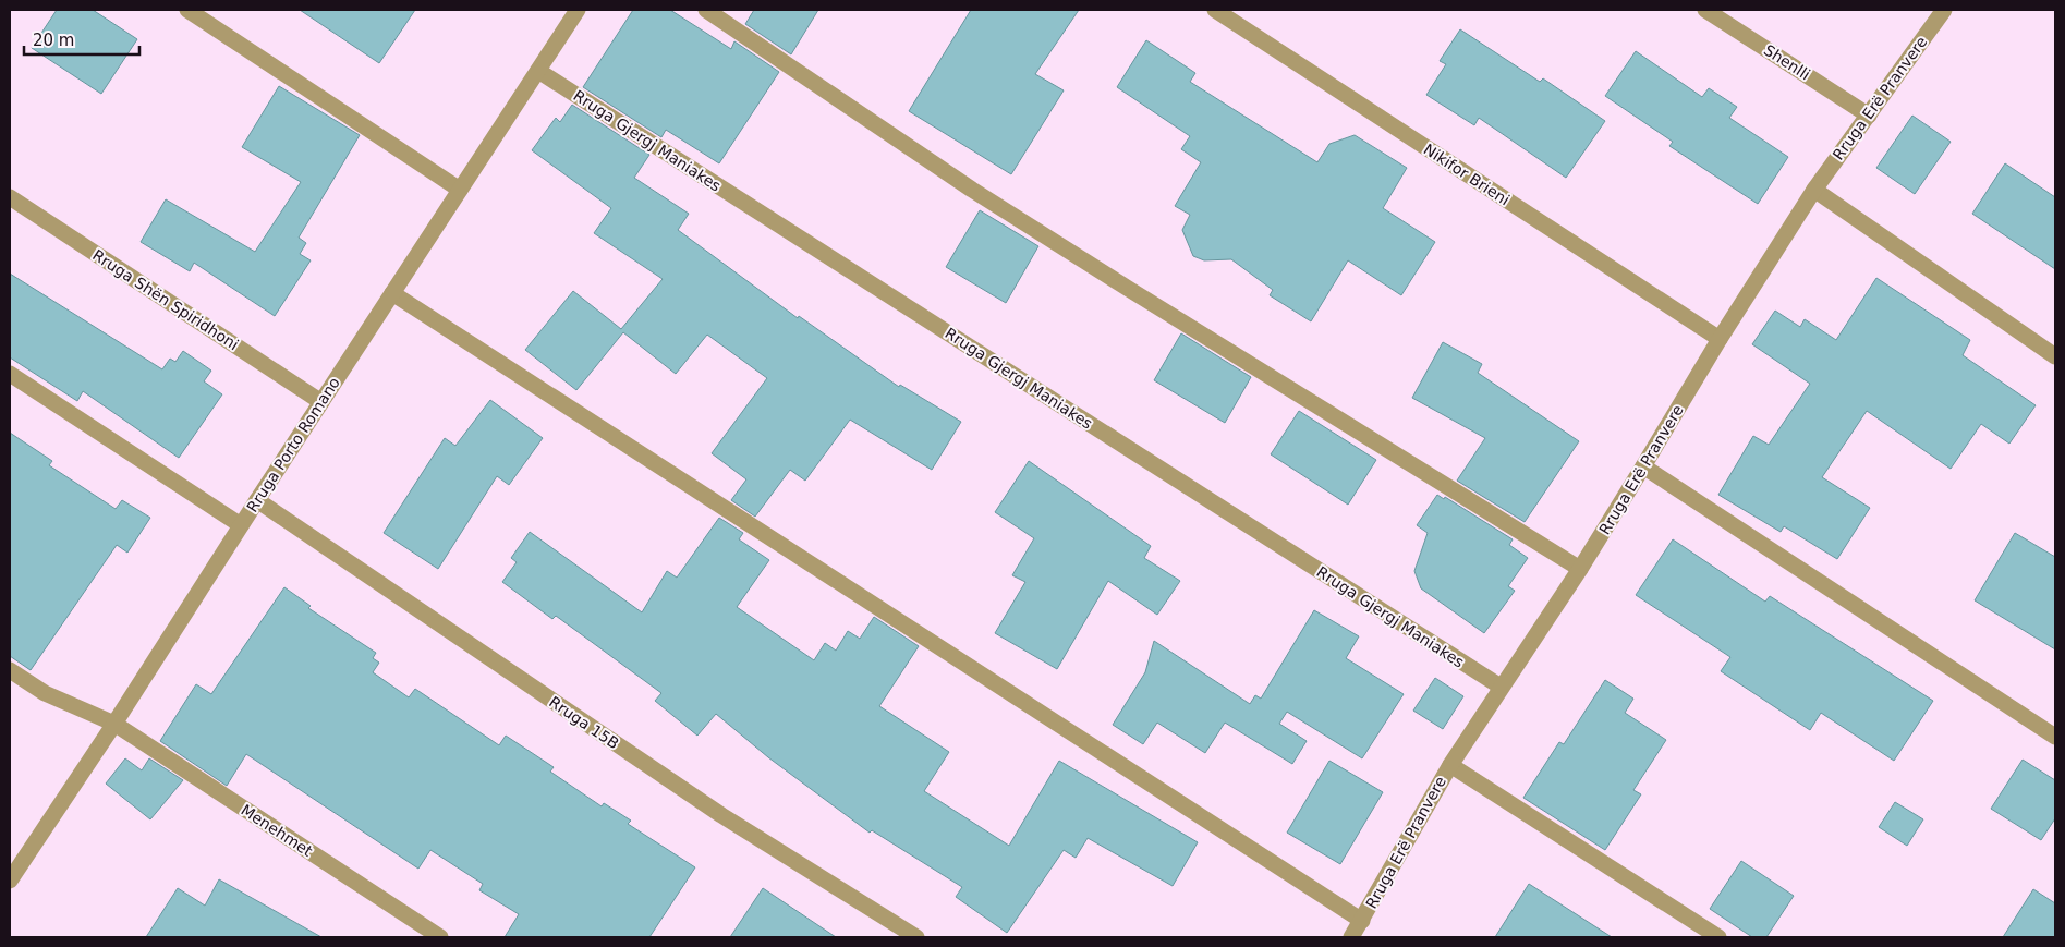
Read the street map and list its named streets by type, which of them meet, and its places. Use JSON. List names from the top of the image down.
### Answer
{
  "streets": {
    "street": [
      "Shenlli",
      "Rruga Erë Pranvere",
      "Rruga Gjergj Maniakes",
      "Nikifor Brieni",
      "Rruga Shën Spiridhoni",
      "Rruga Porto Romano",
      "Rruga 15B",
      "Menehmet"
    ]
  },
  "crossings": [
    ["Shenlli", "Rruga Erë Pranvere"],
    ["Rruga Erë Pranvere", "Rruga Gjergj Maniakes"],
    ["Rruga Erë Pranvere", "Nikifor Brieni"],
    ["Rruga Gjergj Maniakes", "Rruga Porto Romano"],
    ["Rruga Shën Spiridhoni", "Rruga Porto Romano"],
    ["Rruga Porto Romano", "Rruga 15B"],
    ["Rruga Porto Romano", "Menehmet"]
  ],
  "scale_bar": "20 m"
}
